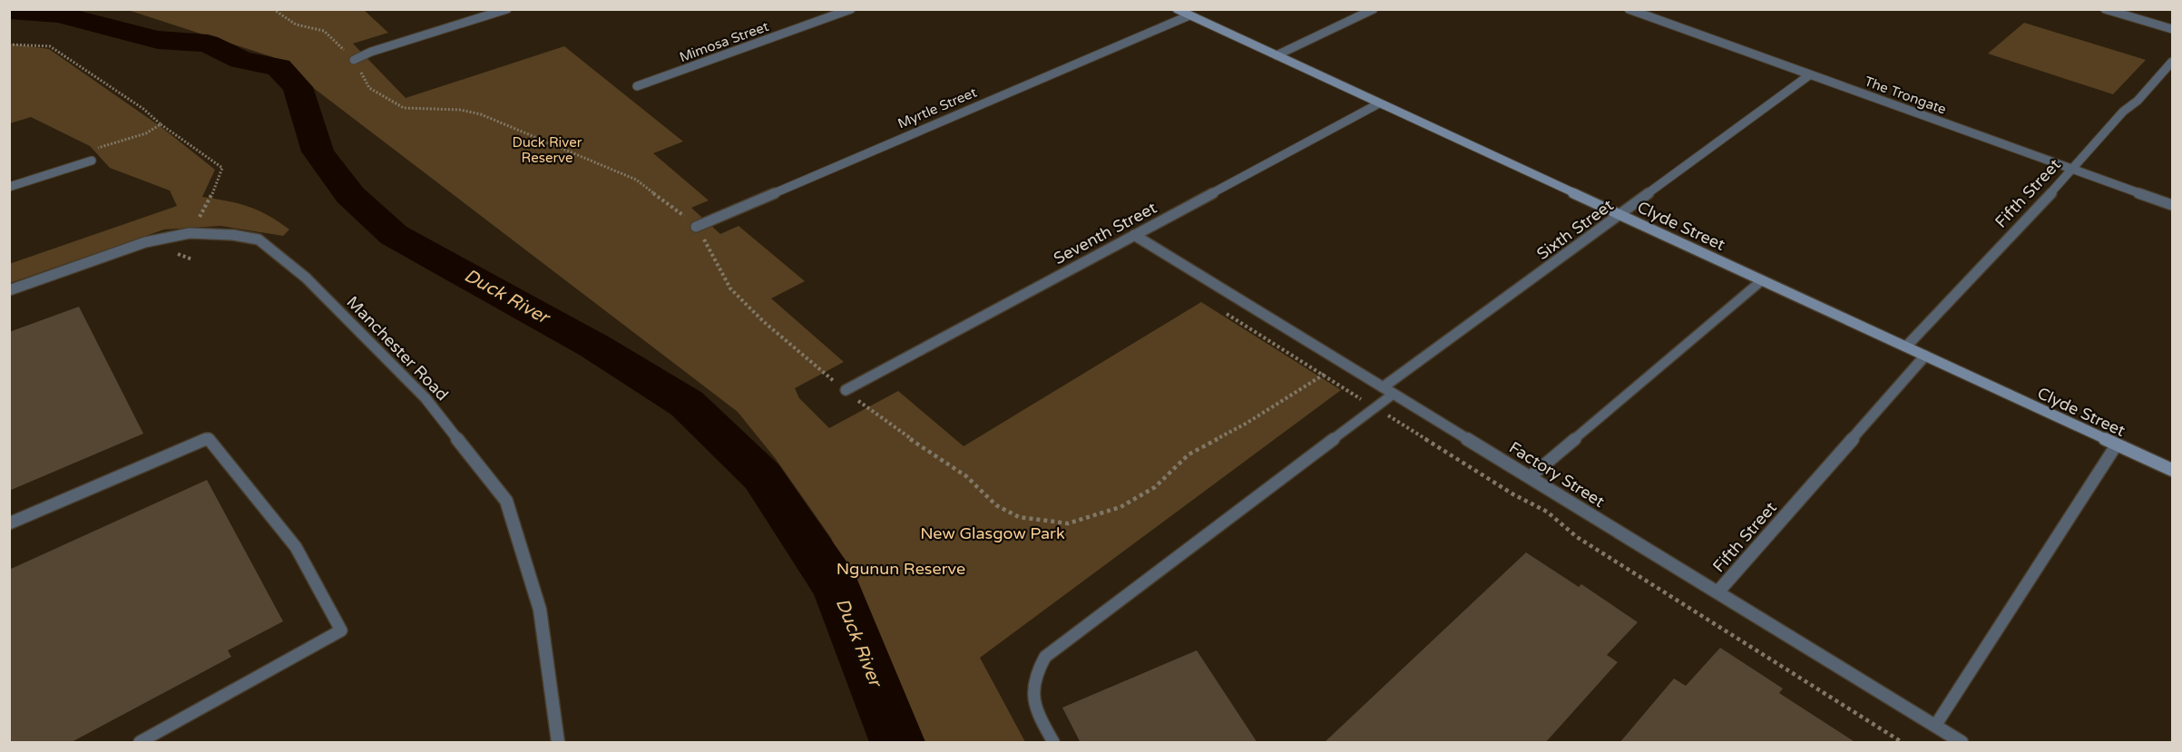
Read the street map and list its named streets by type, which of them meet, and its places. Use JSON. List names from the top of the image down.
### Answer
{
  "streets": {
    "main road": ["Clyde Street"],
    "street": [
      "Mimosa Street",
      "The Trongate",
      "Myrtle Street",
      "Fifth Street",
      "Sixth Street",
      "Seventh Street",
      "Manchester Road",
      "Factory Street"
    ]
  },
  "crossings": [
    ["The Trongate", "Fifth Street"],
    ["The Trongate", "Sixth Street"],
    ["Myrtle Street", "Clyde Street"],
    ["Fifth Street", "Clyde Street"],
    ["Fifth Street", "Factory Street"],
    ["Clyde Street", "Sixth Street"],
    ["Clyde Street", "Seventh Street"],
    ["Sixth Street", "Factory Street"],
    ["Seventh Street", "Factory Street"]
  ],
  "water": ["Duck River"],
  "parks": ["Duck River Reserve", "New Glasgow Park", "Ngunun Reserve"]
}
